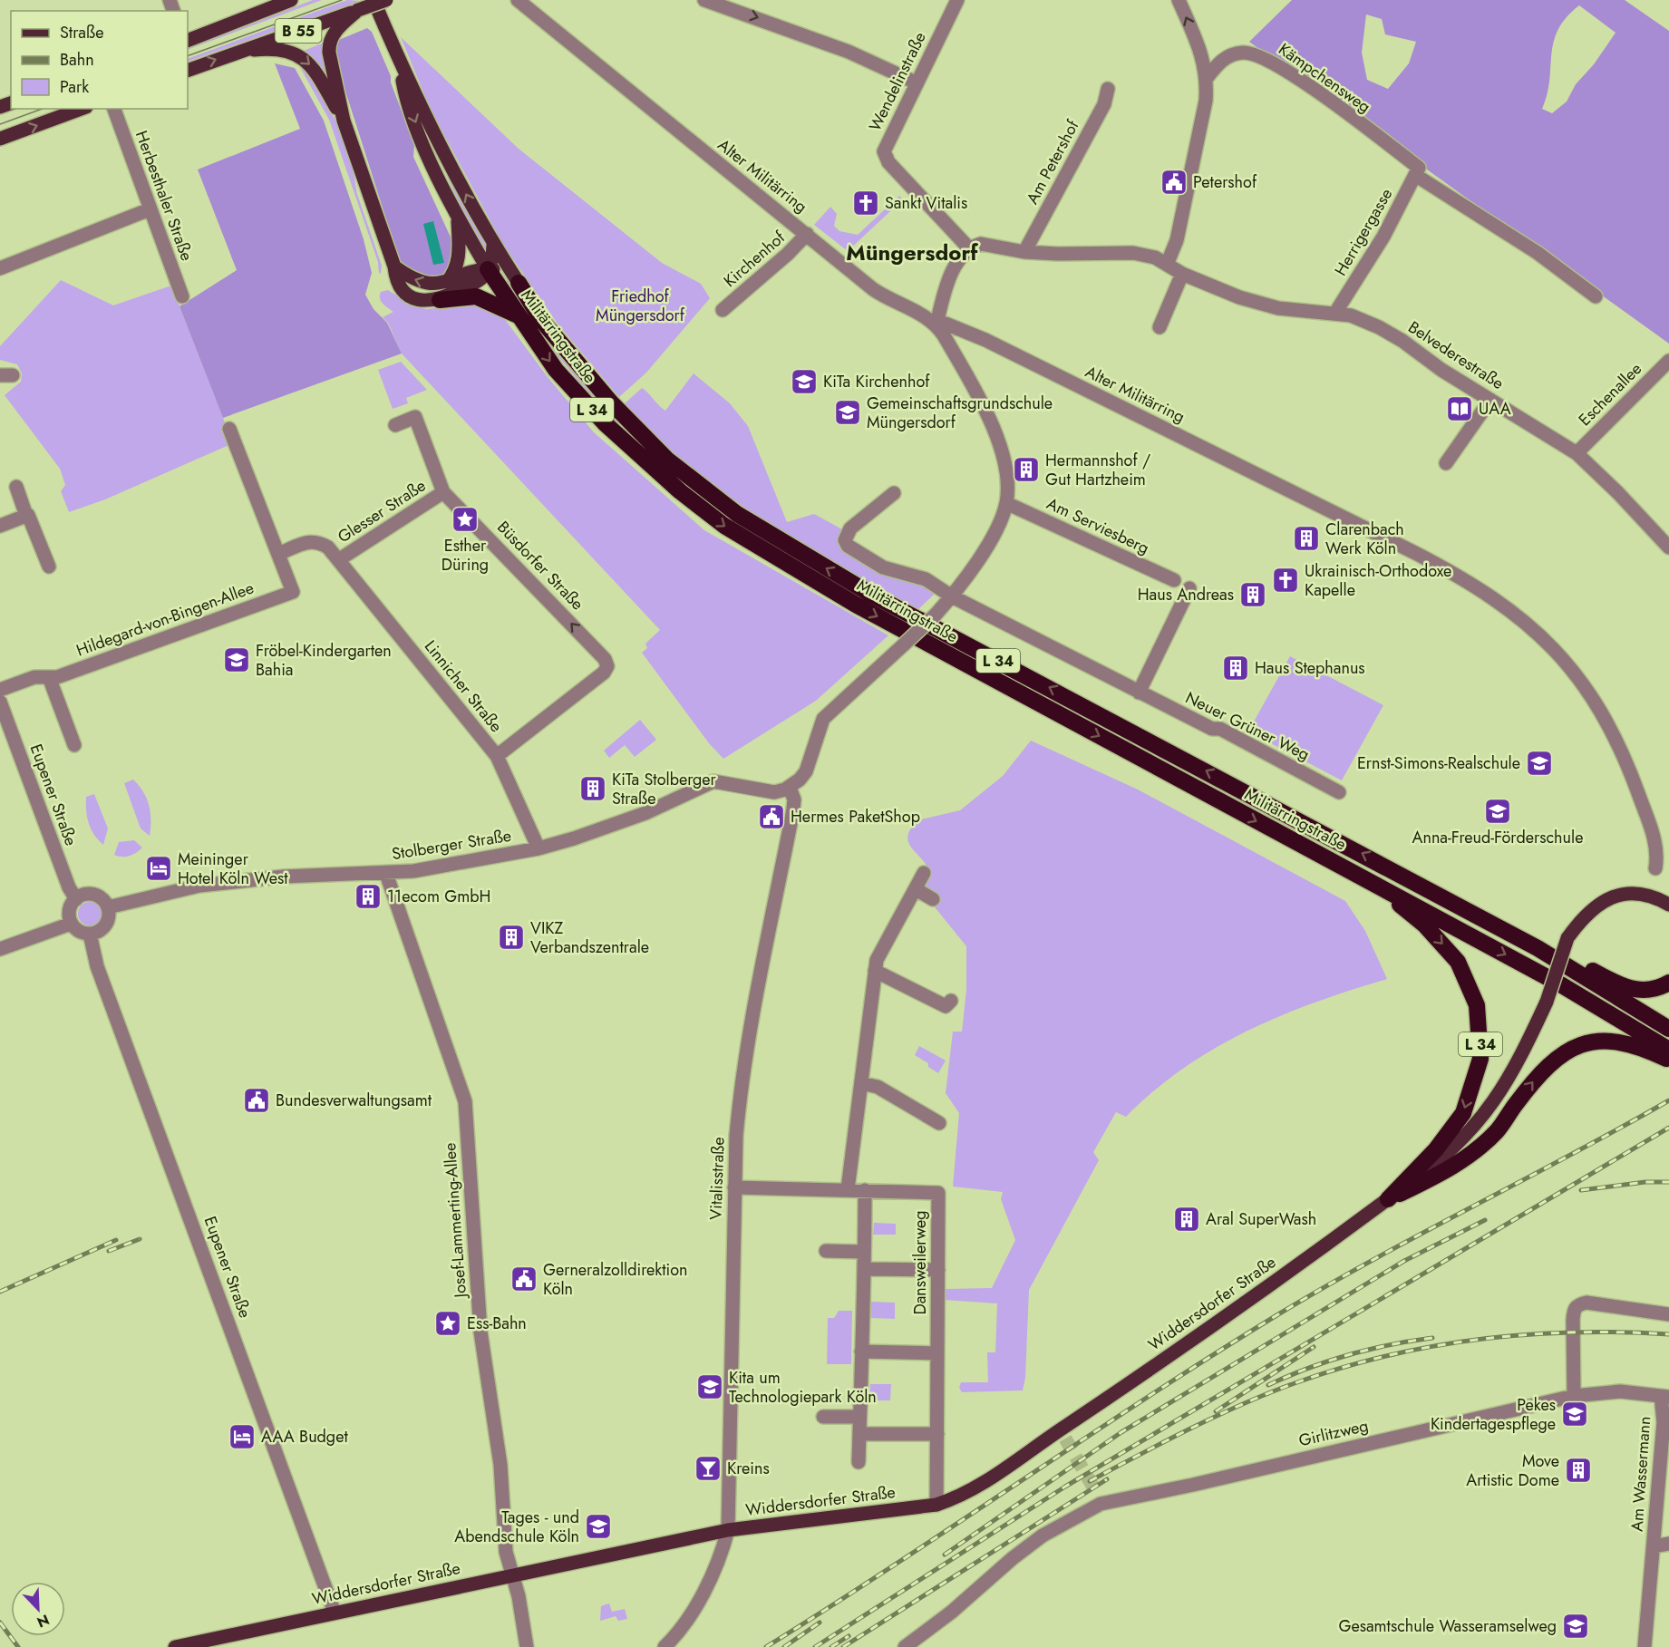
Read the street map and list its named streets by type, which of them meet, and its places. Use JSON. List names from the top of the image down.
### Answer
{
  "streets": {
    "highway": ["Militärringstraße", "L 34"],
    "main road": ["B 55", "Widdersdorfer Straße"],
    "street": [
      "Kämpchensweg",
      "Wendelinstraße",
      "Am Petershof",
      "Alter Militärring",
      "Herbesthaler Straße",
      "Herrigergasse",
      "Kirchenhof",
      "Belvederestraße",
      "Eschenallee",
      "Glesser Straße",
      "Am Serviesberg",
      "Büsdorfer Straße",
      "Hildegard-von-Bingen-Allee",
      "Linnicher Straße",
      "Neuer Grüner Weg",
      "Eupener Straße",
      "Stolberger Straße",
      "Vitalisstraße",
      "Josef-Lammerting-Allee",
      "Dansweilerweg",
      "Girlitzweg",
      "Am Wassermann"
    ]
  },
  "crossings": [
    ["Kämpchensweg", "Herrigergasse"],
    ["Wendelinstraße", "Belvederestraße"],
    ["Am Petershof", "Belvederestraße"],
    ["Alter Militärring", "Kirchenhof"],
    ["Herrigergasse", "Belvederestraße"],
    ["Militärringstraße", "L 34"],
    ["Belvederestraße", "Eschenallee"],
    ["L 34", "Widdersdorfer Straße"],
    ["Glesser Straße", "Büsdorfer Straße"],
    ["Glesser Straße", "Linnicher Straße"],
    ["Büsdorfer Straße", "Linnicher Straße"],
    ["Hildegard-von-Bingen-Allee", "Linnicher Straße"],
    ["Linnicher Straße", "Stolberger Straße"],
    ["Eupener Straße", "Stolberger Straße"],
    ["Eupener Straße", "Widdersdorfer Straße"],
    ["Stolberger Straße", "Vitalisstraße"],
    ["Stolberger Straße", "Josef-Lammerting-Allee"],
    ["Vitalisstraße", "Dansweilerweg"],
    ["Vitalisstraße", "Widdersdorfer Straße"],
    ["Josef-Lammerting-Allee", "Widdersdorfer Straße"],
    ["Dansweilerweg", "Widdersdorfer Straße"],
    ["Girlitzweg", "Am Wassermann"]
  ],
  "districts": ["Müngersdorf"],
  "parks": ["Friedhof Müngersdorf"],
  "places": {
    "public building": [
      "Petershof",
      "Hermes PaketShop",
      "Bundesverwaltungsamt",
      "Gerneralzolldirektion Köln"
    ],
    "church": ["Sankt Vitalis", "Ukrainisch-Orthodoxe Kapelle"],
    "school or university": [
      "KiTa Kirchenhof",
      "Gemeinschaftsgrundschule Müngersdorf",
      "Fröbel-Kindergarten Bahia",
      "Ernst-Simons-Realschule",
      "Anna-Freud-Förderschule",
      "Kita um Technologiepark Köln",
      "Pekes Kindertagespflege",
      "Tages - und Abendschule Köln",
      "Gesamtschule Wasseramselweg"
    ],
    "library": ["UAA"],
    "building": [
      "Hermannshof / Gut Hartzheim",
      "Clarenbach Werk Köln",
      "Haus Andreas",
      "Haus Stephanus",
      "KiTa Stolberger Straße",
      "11ecom GmbH",
      "VIKZ Verbandszentrale",
      "Aral SuperWash",
      "Move Artistic Dome"
    ],
    "place": ["Esther Düring", "Ess-Bahn"],
    "hotel": ["Meininger Hotel Köln West", "AAA Budget"],
    "bar": ["Kreins"]
  },
  "legend": ["Straße", "Bahn", "Park"],
  "north": "bottom right"
}
